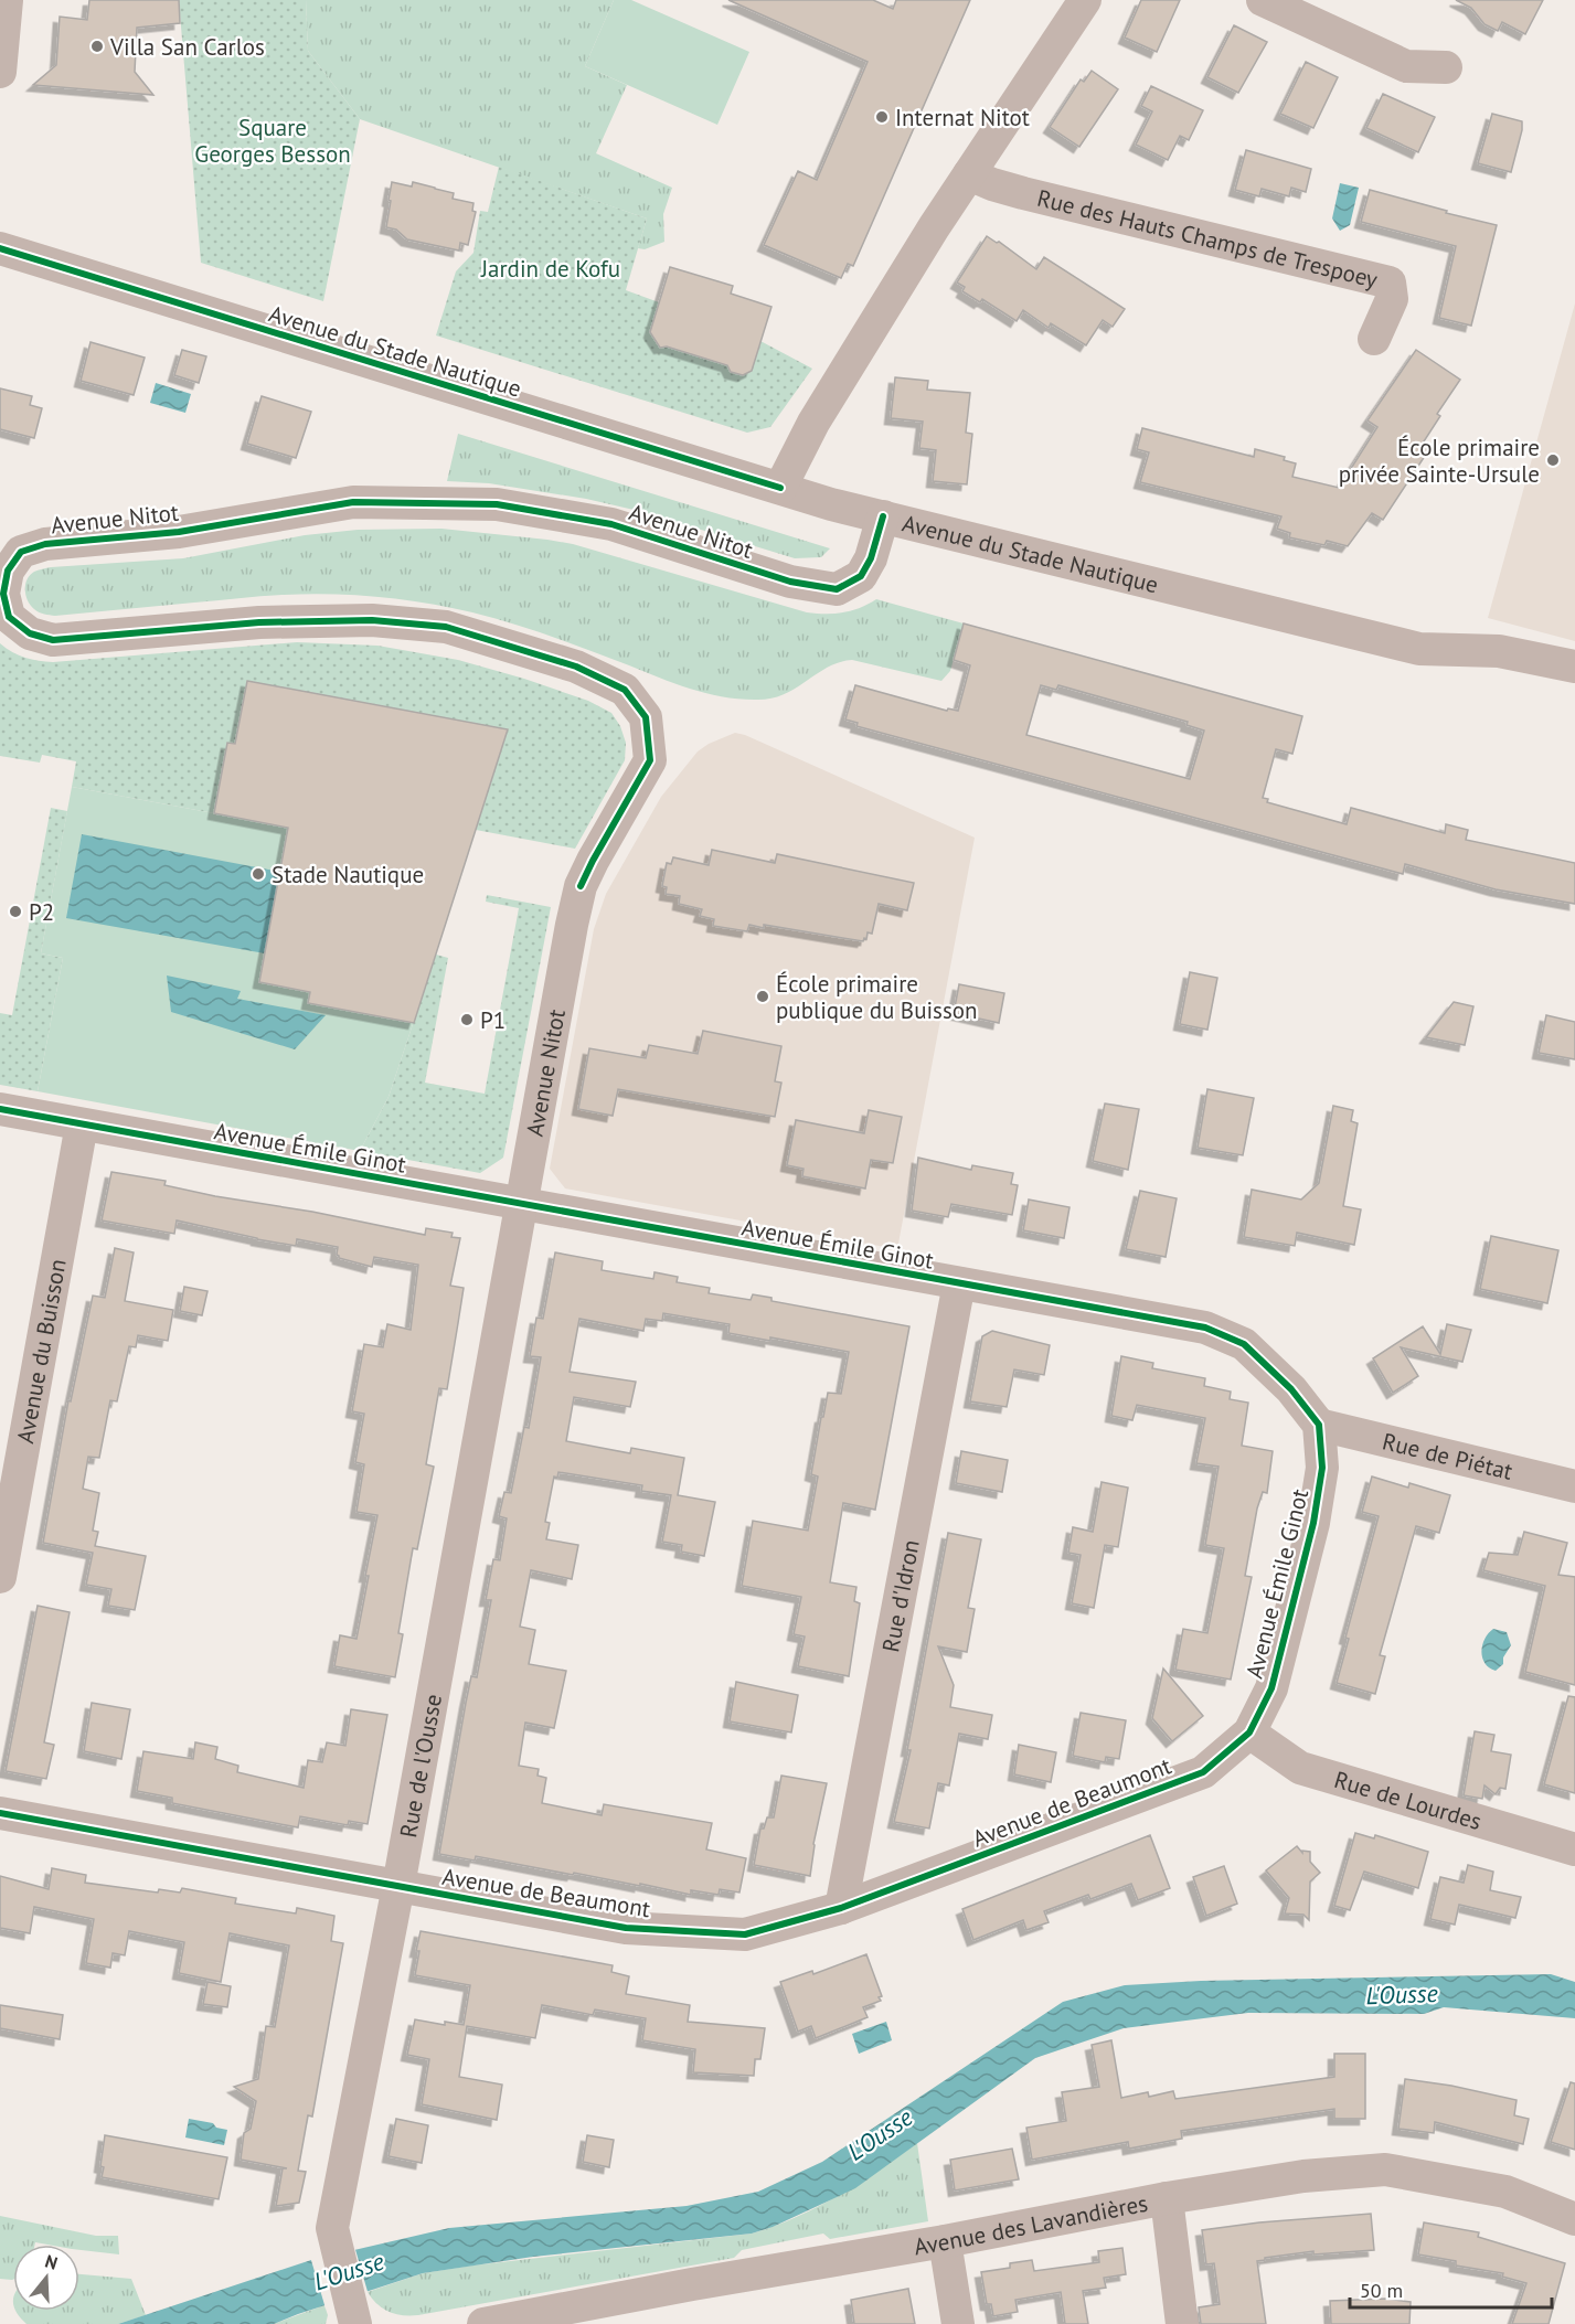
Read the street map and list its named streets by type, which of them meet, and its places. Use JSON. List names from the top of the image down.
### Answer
{
  "streets": {
    "street": [
      "Rue des Hauts Champs de Trespoey",
      "Avenue du Stade Nautique",
      "Avenue Nitot",
      "Avenue Émile Ginot",
      "Avenue du Buisson",
      "Rue de Piétat",
      "Rue d'Idron",
      "Rue de l'Ousse",
      "Rue de Lourdes",
      "Avenue de Beaumont",
      "Avenue des Lavandières"
    ]
  },
  "crossings": [
    ["Avenue du Stade Nautique", "Avenue Nitot"],
    ["Avenue Nitot", "Avenue Émile Ginot"],
    ["Avenue Nitot", "Rue de l'Ousse"],
    ["Avenue Émile Ginot", "Avenue du Buisson"],
    ["Avenue Émile Ginot", "Rue de Piétat"],
    ["Avenue Émile Ginot", "Rue d'Idron"],
    ["Avenue Émile Ginot", "Rue de l'Ousse"],
    ["Avenue Émile Ginot", "Rue de Lourdes"],
    ["Avenue Émile Ginot", "Avenue de Beaumont"],
    ["Rue d'Idron", "Avenue de Beaumont"],
    ["Rue de l'Ousse", "Avenue de Beaumont"],
    ["Rue de Lourdes", "Avenue de Beaumont"]
  ],
  "water": ["L'Ousse"],
  "parks": ["Square Georges Besson", "Jardin de Kofu"],
  "places": [
    "Villa San Carlos",
    "Internat Nitot",
    "École primaire privée Sainte-Ursule",
    "Stade Nautique",
    "P2",
    "École primaire publique du Buisson",
    "P1"
  ],
  "scale_bar": "50 m",
  "north": "top"
}
